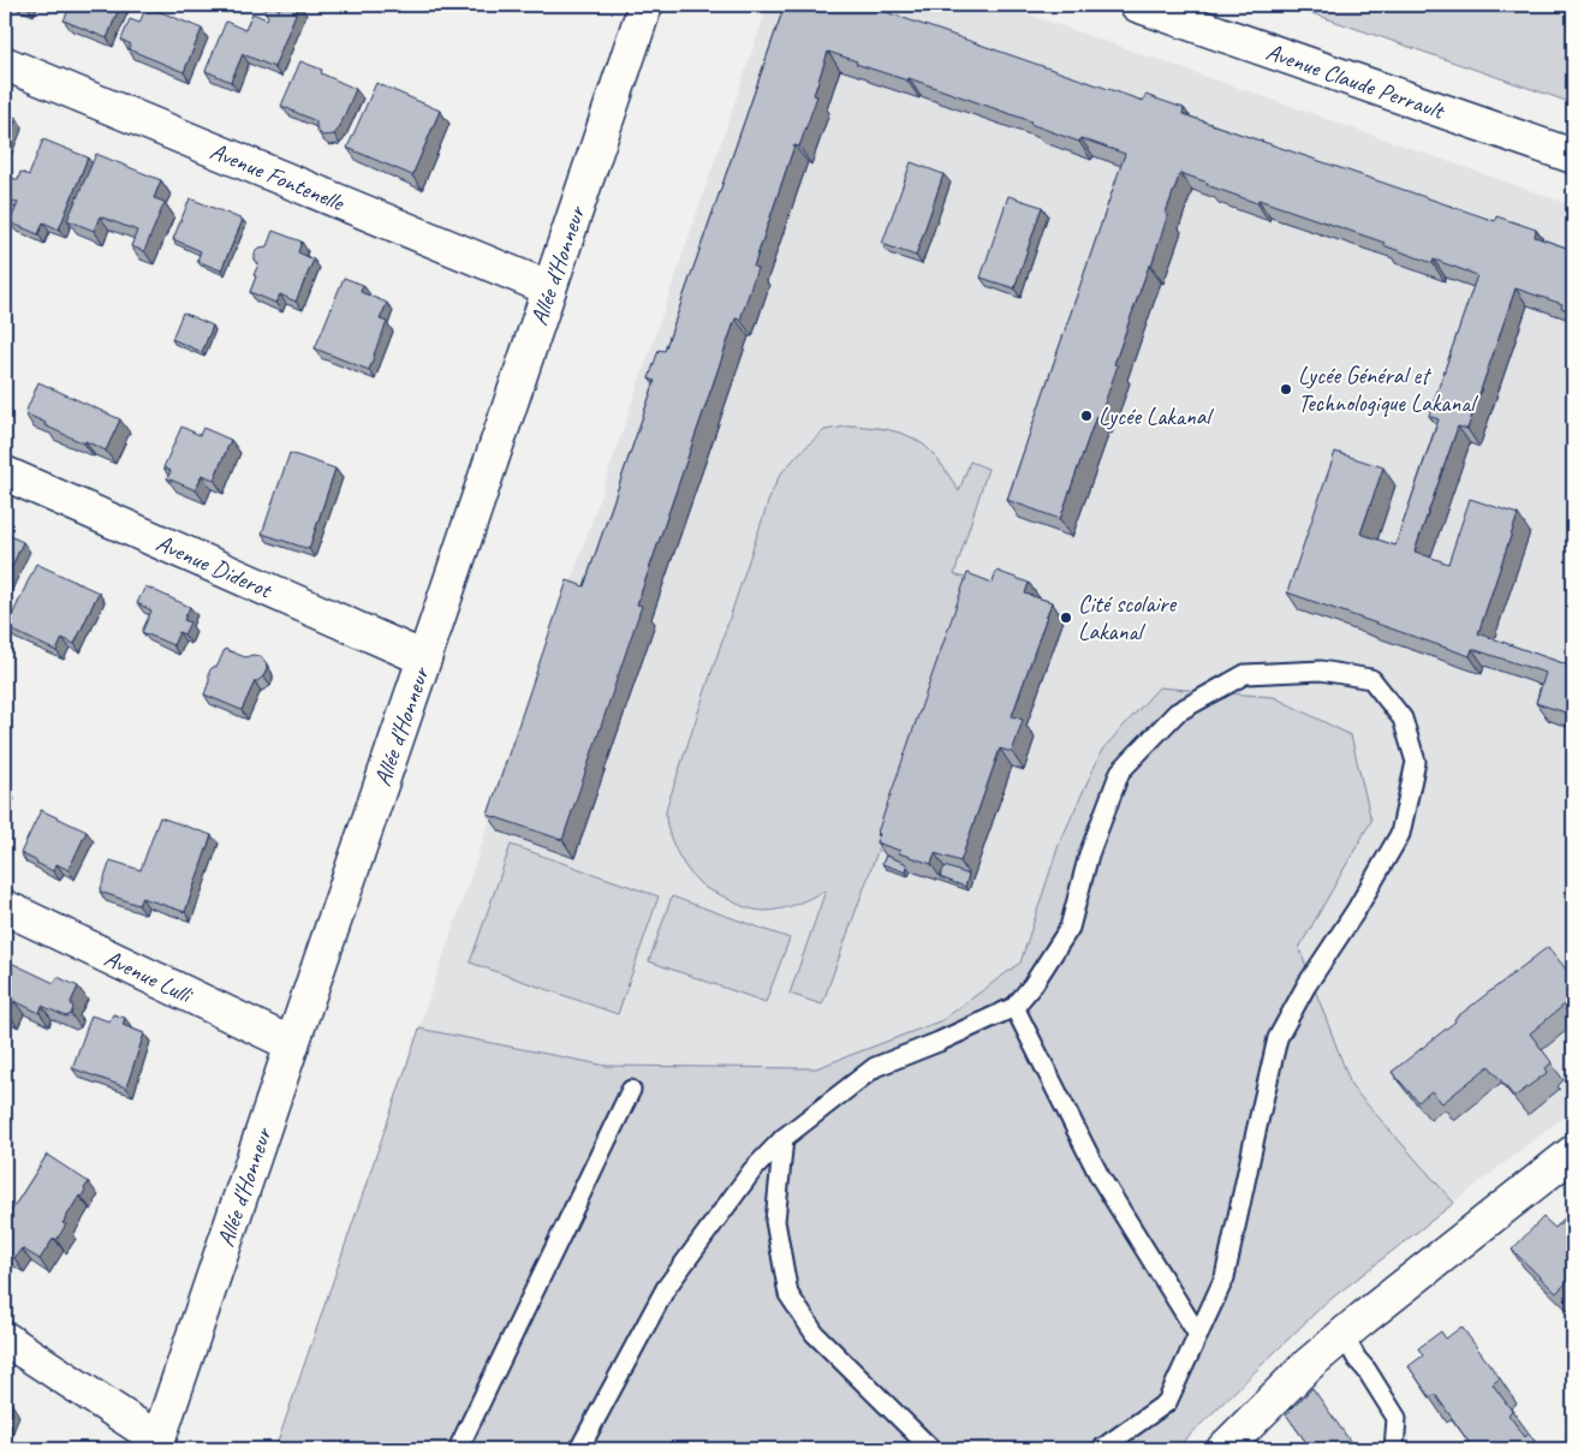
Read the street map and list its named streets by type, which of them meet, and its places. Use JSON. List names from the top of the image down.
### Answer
{
  "streets": {
    "main road": [
      "Avenue Claude Perrault",
      "Avenue Fontenelle",
      "Allée d'Honneur",
      "Avenue Diderot",
      "Avenue Lulli"
    ]
  },
  "crossings": [
    ["Avenue Fontenelle", "Allée d'Honneur"],
    ["Allée d'Honneur", "Avenue Diderot"],
    ["Allée d'Honneur", "Avenue Lulli"]
  ],
  "places": ["Lycée Général et Technologique Lakanal", "Lycée Lakanal", "Cité scolaire Lakanal"]
}
